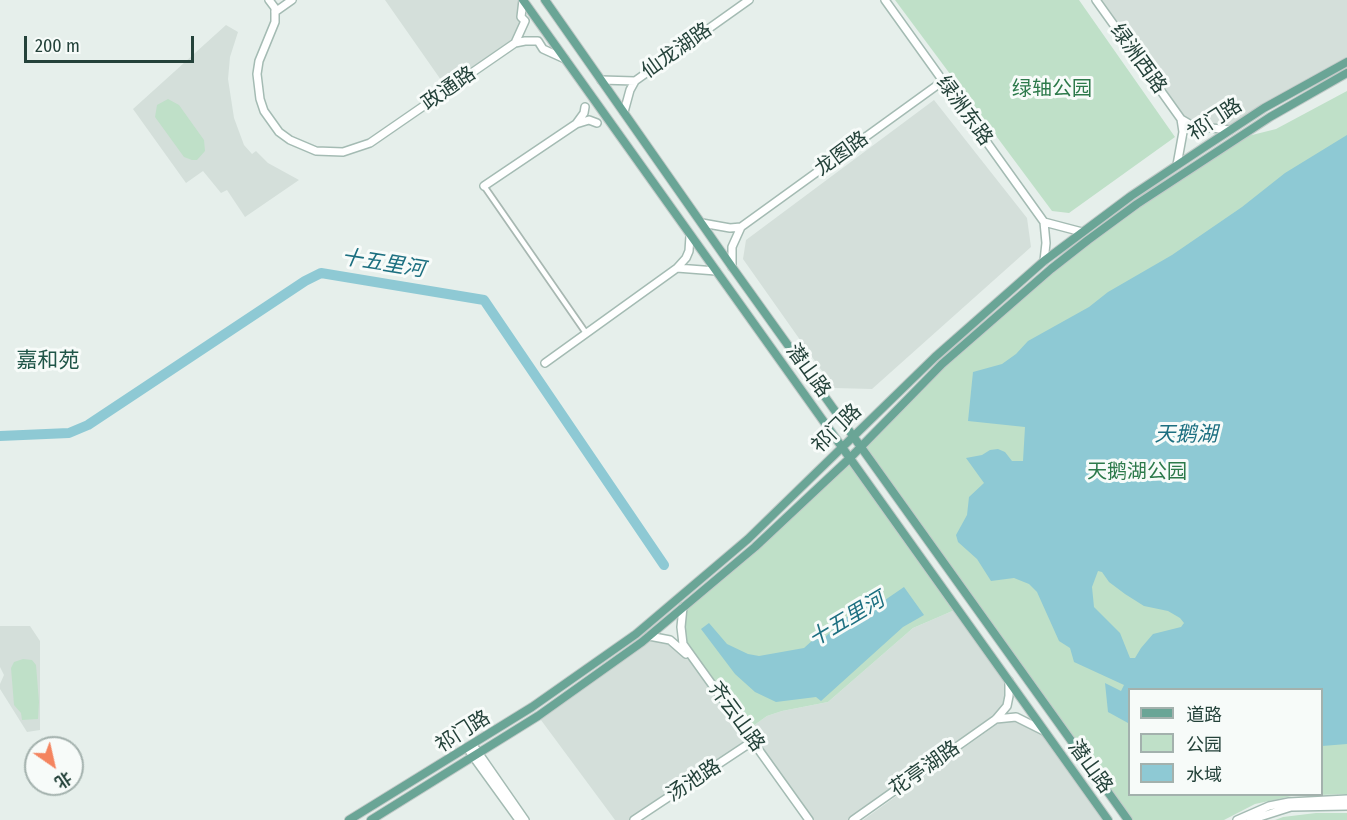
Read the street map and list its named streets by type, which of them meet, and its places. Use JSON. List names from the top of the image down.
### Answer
{
  "streets": {
    "main road": ["祁门路", "潜山路"],
    "street": [
      "仙龙湖路",
      "绿洲西路",
      "政通路",
      "绿洲东路",
      "龙图路",
      "齐云山路",
      "花亭湖路",
      "汤池路"
    ]
  },
  "crossings": [
    ["绿洲东路", "龙图路"],
    ["祁门路", "潜山路"],
    ["祁门路", "齐云山路"],
    ["潜山路", "花亭湖路"],
    ["齐云山路", "汤池路"]
  ],
  "districts": ["嘉和苑"],
  "water": ["十五里河", "天鹅湖"],
  "parks": ["绿轴公园", "天鹅湖公园"],
  "legend": ["道路", "公园", "水域"],
  "scale_bar": "200 m",
  "north": "bottom right"
}
